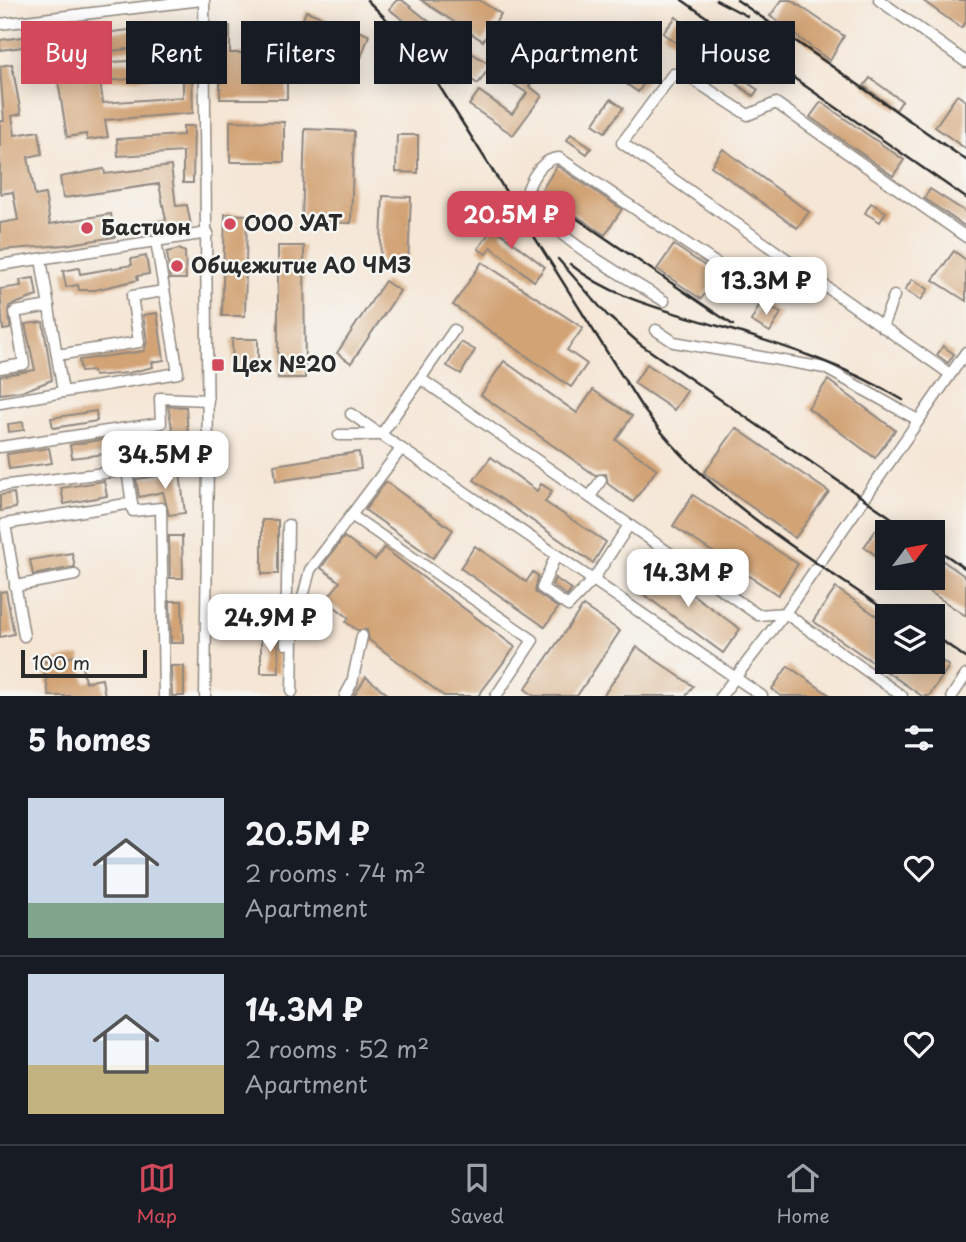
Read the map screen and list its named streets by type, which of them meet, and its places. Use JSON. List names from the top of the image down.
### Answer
{
  "places": {
    "other": ["ООО УАТ", "Бастион", "Общежитие АО ЧМЗ"],
    "transit": ["Цех №20"]
  },
  "scale_bar": "100 m",
  "north": "top right",
  "page": {
    "chip": [
      "Buy",
      "Rent",
      "Filters",
      "New",
      "Apartment",
      "House"
    ],
    "price": [
      "20.5M ₽",
      "13.3M ₽",
      "34.5M ₽",
      "14.3M ₽",
      "24.9M ₽"
    ],
    "scale": "100 m",
    "heading": "5 homes",
    "list": [
      {
        "name": "20.5M ₽",
        "note": "2 rooms · 74 m² · Apartment"
      },
      {
        "name": "14.3M ₽",
        "note": "2 rooms · 52 m² · Apartment"
      }
    ],
    "tabs": ["Map", "Saved", "Home"]
  }
}
